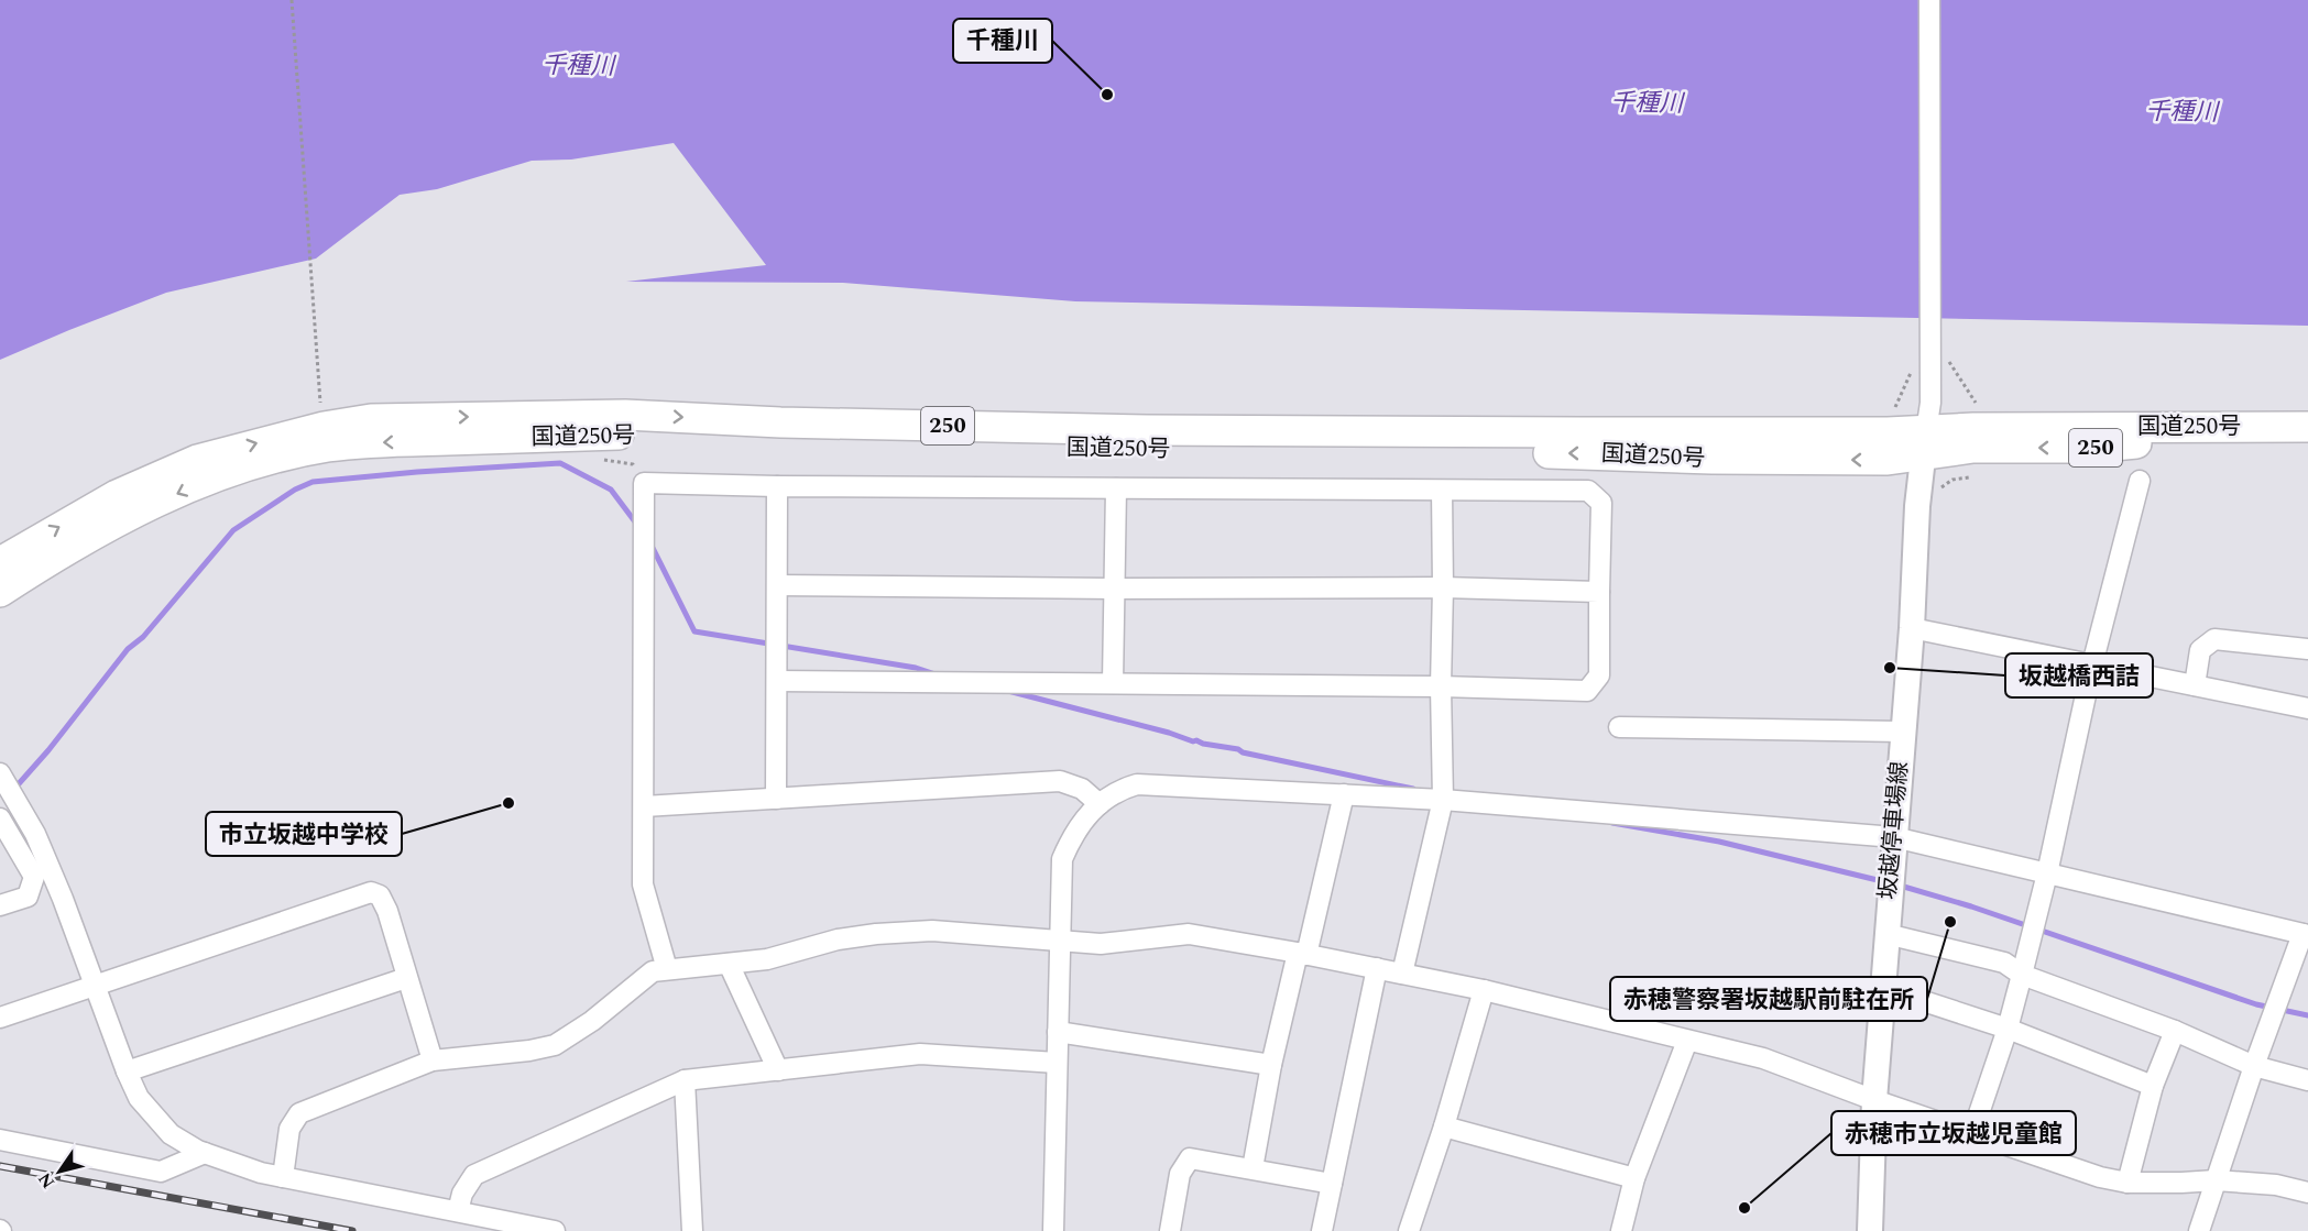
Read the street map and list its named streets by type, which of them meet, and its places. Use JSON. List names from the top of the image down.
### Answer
{
  "streets": {
    "highway": ["250", "国道250号"],
    "main road": ["坂越停車場線"]
  },
  "crossings": [
    ["国道250号", "坂越停車場線"]
  ],
  "water": ["千種川"],
  "places": [
    "千種川",
    "坂越橋西詰",
    "市立坂越中学校",
    "赤穂警察署坂越駅前駐在所",
    "赤穂市立坂越児童館"
  ],
  "north": "bottom left"
}
